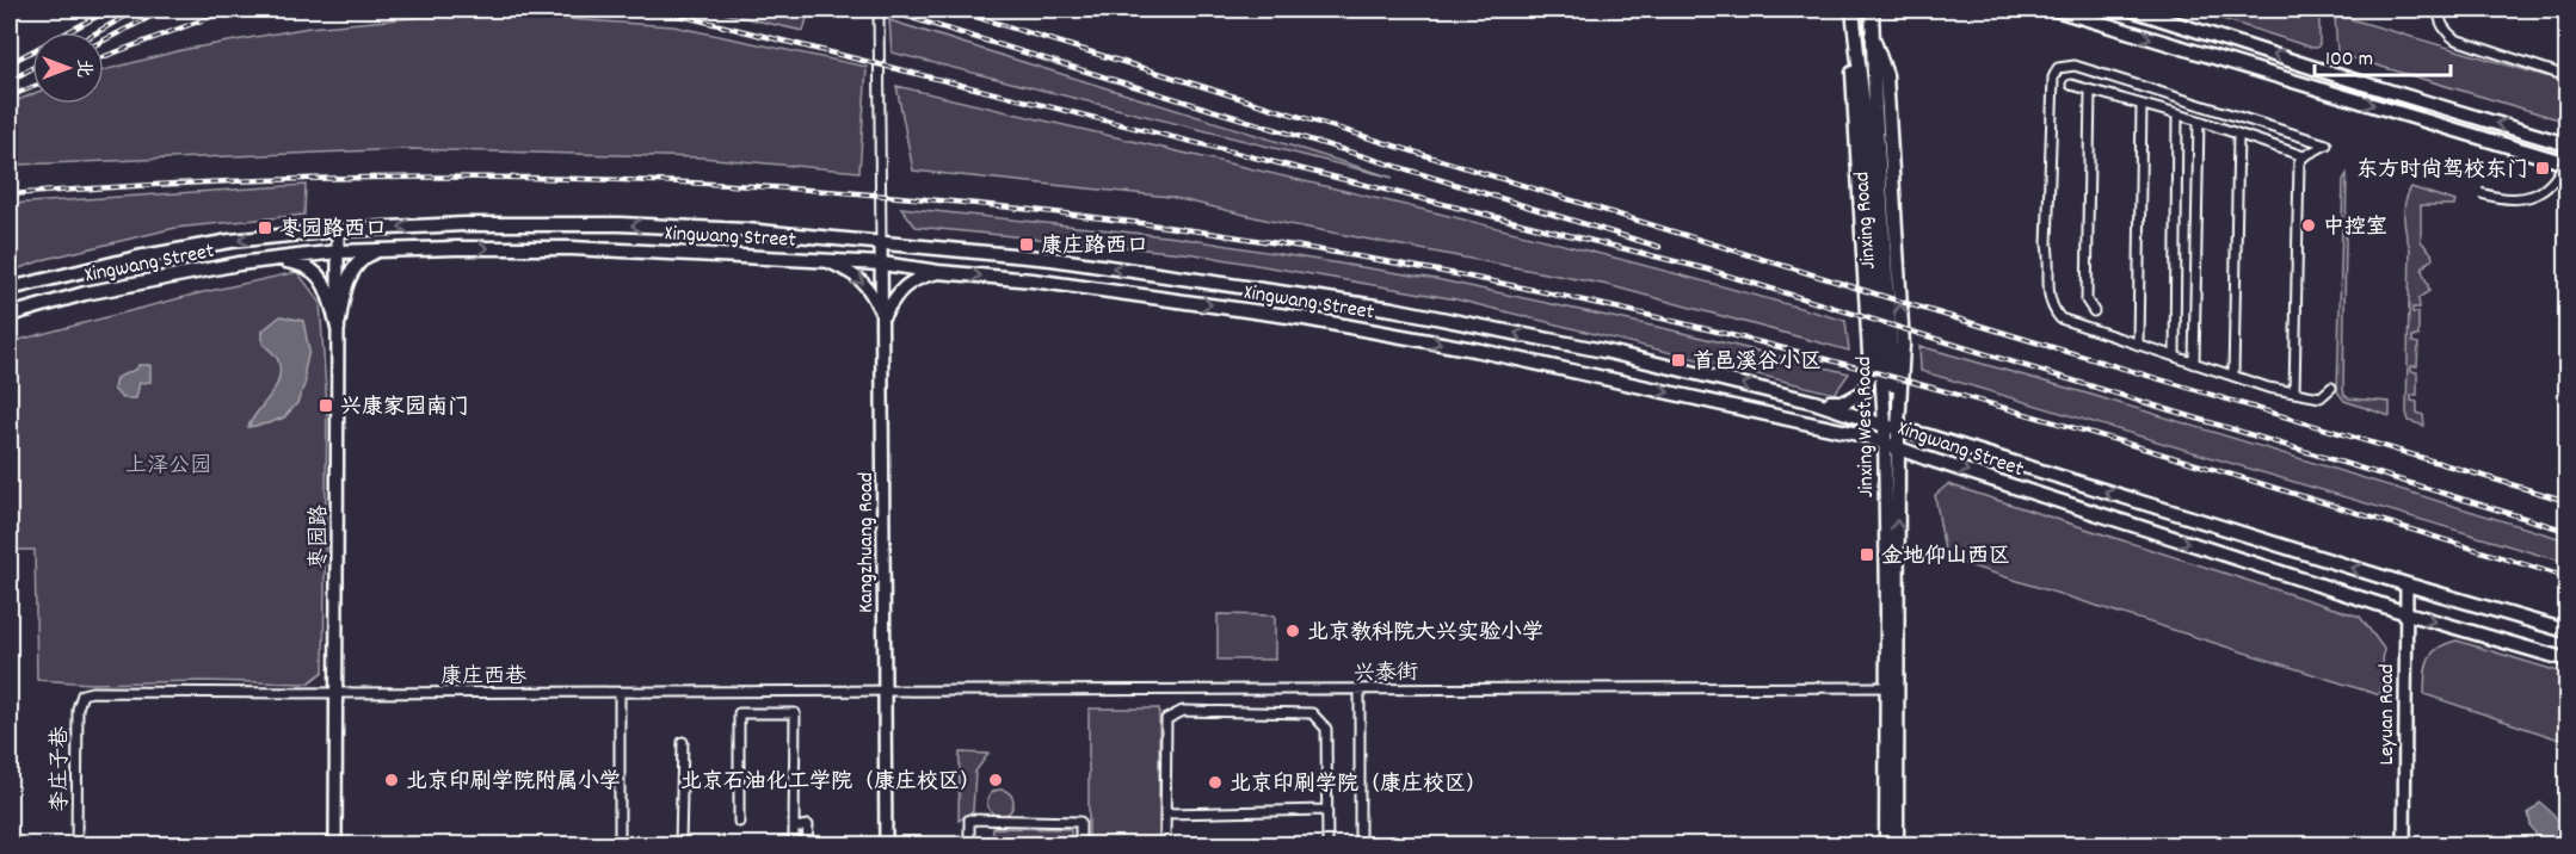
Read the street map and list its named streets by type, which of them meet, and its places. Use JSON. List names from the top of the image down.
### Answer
{
  "streets": {
    "main road": ["Xingwang Street", "Jinxing West Road"],
    "street": [
      "枣园路",
      "Kangzhuang Road",
      "兴泰街",
      "康庄西巷",
      "Leyuan Road",
      "李庄子巷"
    ]
  },
  "crossings": [
    ["Xingwang Street", "Jinxing West Road"],
    ["Xingwang Street", "枣园路"],
    ["Xingwang Street", "Kangzhuang Road"],
    ["Xingwang Street", "Leyuan Road"],
    ["Jinxing West Road", "兴泰街"],
    ["枣园路", "康庄西巷"],
    ["Kangzhuang Road", "兴泰街"],
    ["Kangzhuang Road", "康庄西巷"],
    ["兴泰街", "康庄西巷"],
    ["康庄西巷", "李庄子巷"]
  ],
  "parks": ["上泽公园"],
  "places": {
    "transit": [
      "东方时尚驾校东门",
      "枣园路西口",
      "康庄路西口",
      "首邑溪谷小区",
      "兴康家园南门",
      "金地仰山西区"
    ],
    "other": [
      "中控室",
      "北京教科院大兴实验小学",
      "北京印刷学院附属小学",
      "北京石油化工学院（康庄校区）",
      "北京印刷学院（康庄校区）"
    ]
  },
  "scale_bar": "100 m",
  "north": "right"
}
